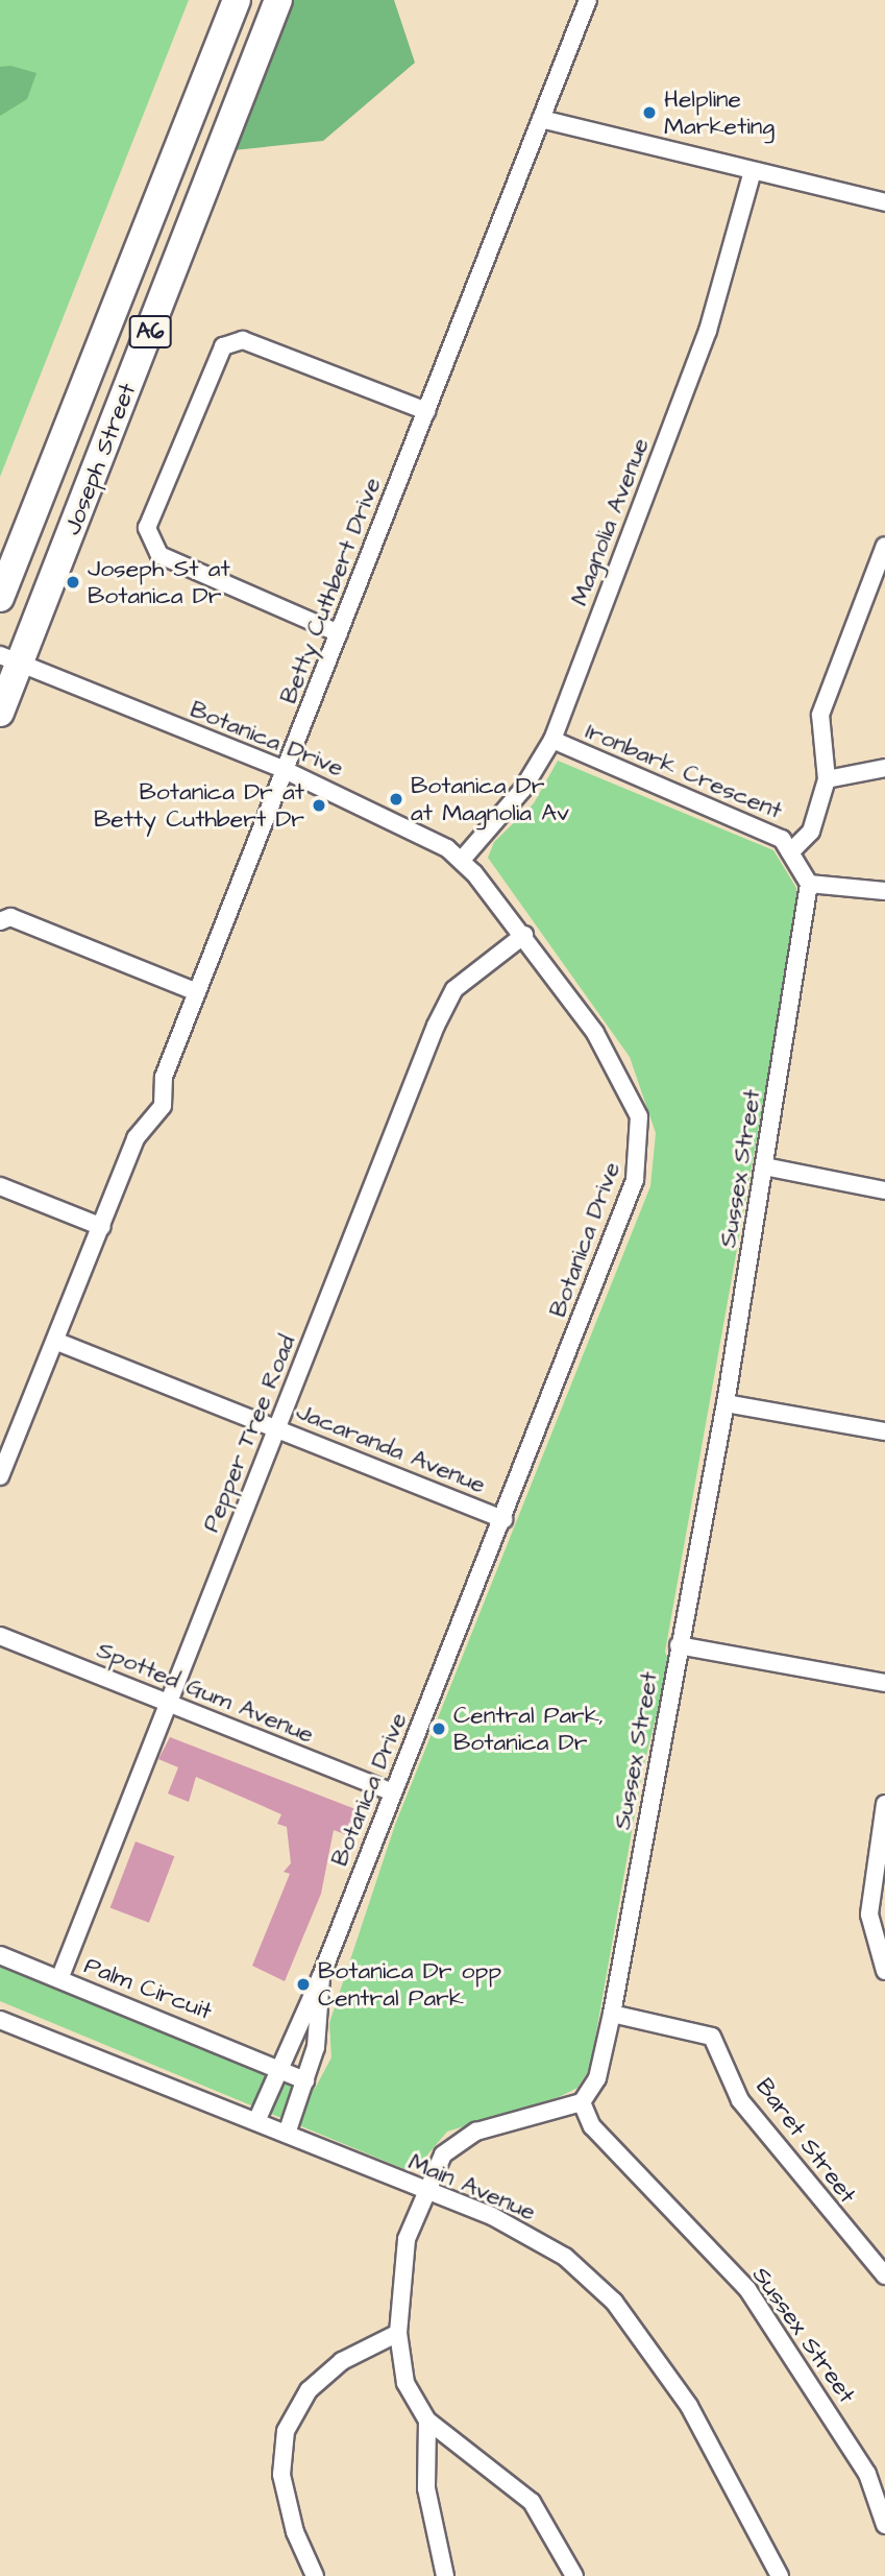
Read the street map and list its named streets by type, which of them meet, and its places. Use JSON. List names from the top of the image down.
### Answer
{
  "streets": {
    "highway": ["A6", "Joseph Street"],
    "street": [
      "Magnolia Avenue",
      "Betty Cuthbert Drive",
      "Botanica Drive",
      "Ironbark Crescent",
      "Sussex Street",
      "Pepper Tree Road",
      "Jacaranda Avenue",
      "Spotted Gum Avenue",
      "Palm Circuit",
      "Baret Street",
      "Main Avenue"
    ]
  },
  "crossings": [
    ["Joseph Street", "Botanica Drive"],
    ["Magnolia Avenue", "Botanica Drive"],
    ["Magnolia Avenue", "Ironbark Crescent"],
    ["Betty Cuthbert Drive", "Botanica Drive"],
    ["Betty Cuthbert Drive", "Jacaranda Avenue"],
    ["Botanica Drive", "Pepper Tree Road"],
    ["Botanica Drive", "Jacaranda Avenue"],
    ["Botanica Drive", "Spotted Gum Avenue"],
    ["Botanica Drive", "Palm Circuit"],
    ["Botanica Drive", "Main Avenue"],
    ["Ironbark Crescent", "Sussex Street"],
    ["Sussex Street", "Baret Street"],
    ["Pepper Tree Road", "Jacaranda Avenue"],
    ["Pepper Tree Road", "Spotted Gum Avenue"],
    ["Pepper Tree Road", "Palm Circuit"]
  ],
  "places": [
    "Helpline Marketing",
    "Joseph St at Botanica Dr",
    "Botanica Dr at Magnolia Av",
    "Botanica Dr at Betty Cuthbert Dr",
    "Central Park, Botanica Dr",
    "Botanica Dr opp Central Park"
  ]
}
